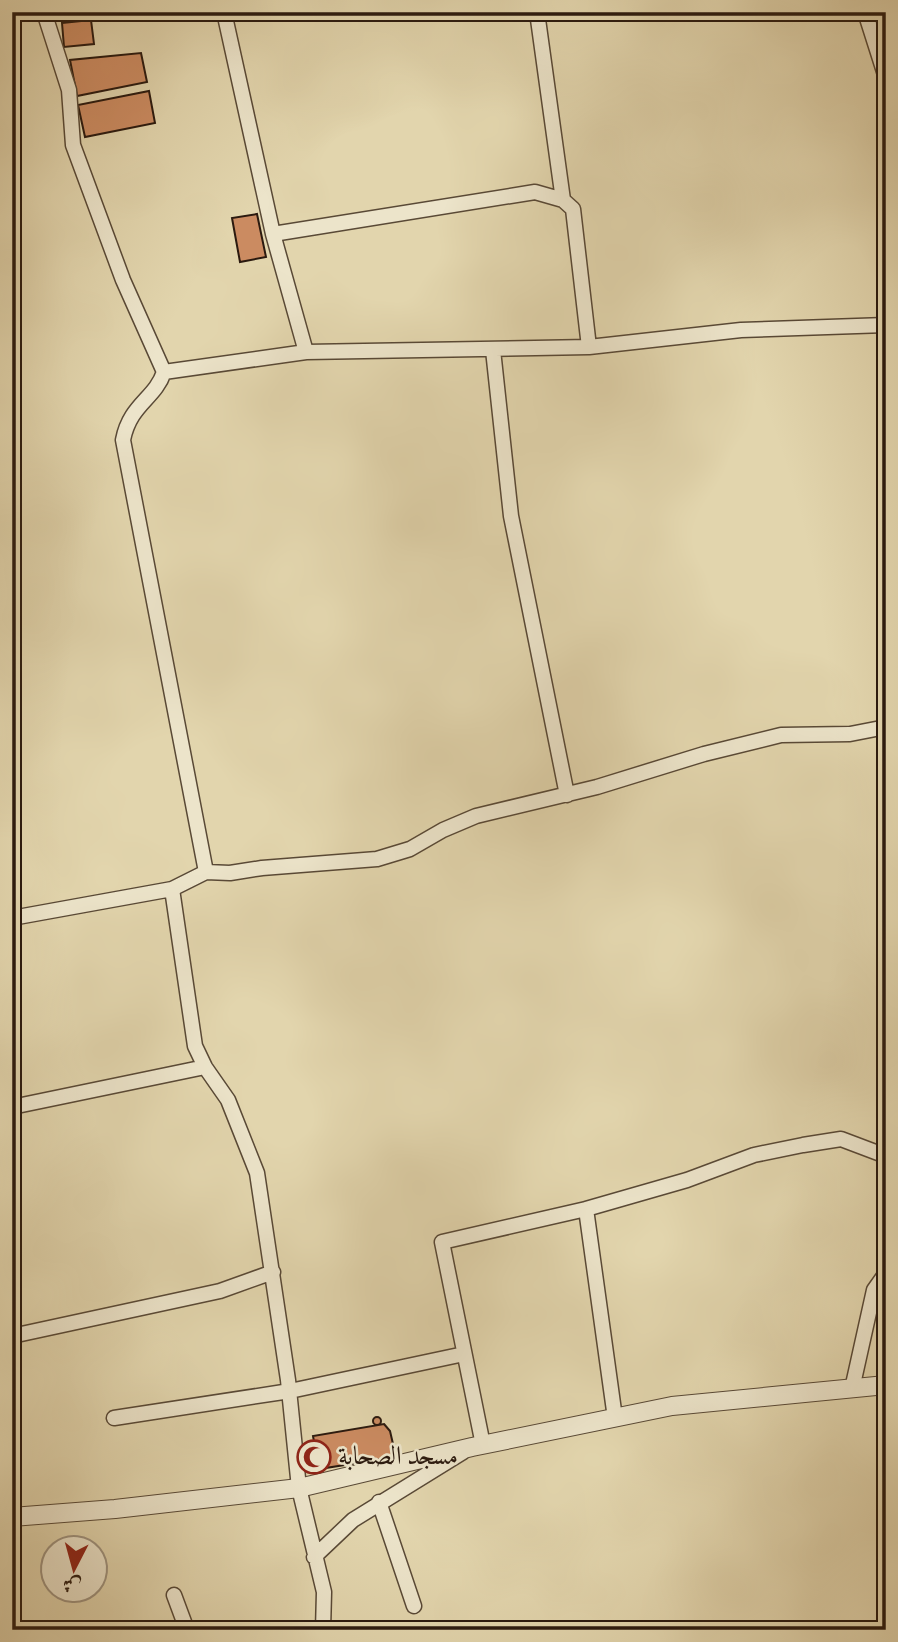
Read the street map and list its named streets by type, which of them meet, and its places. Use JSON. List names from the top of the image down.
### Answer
{
  "places": {
    "mosque": ["مسجد الصحابة"]
  },
  "north": "bottom"
}
